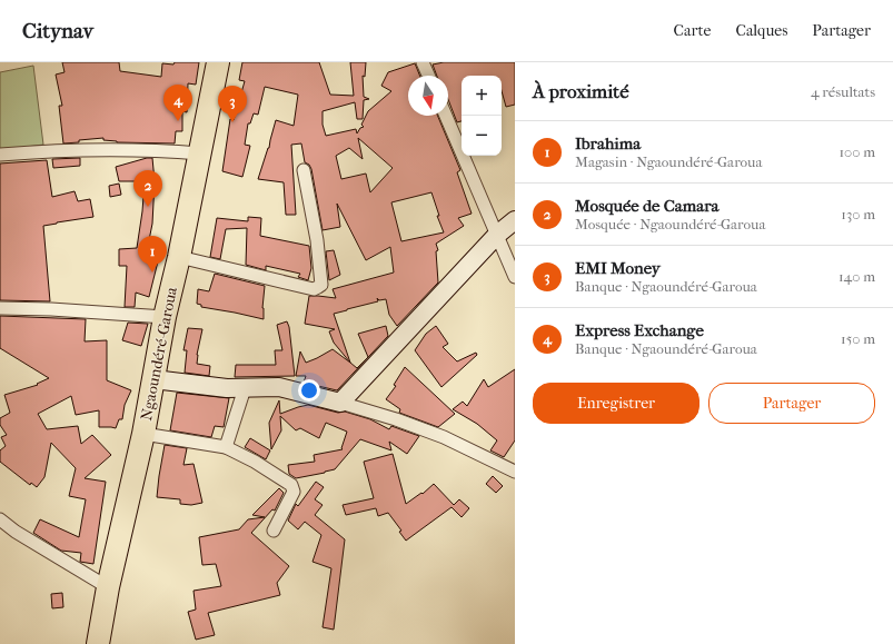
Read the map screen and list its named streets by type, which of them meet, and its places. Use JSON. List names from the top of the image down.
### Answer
{
  "streets": {
    "highway": ["Ngaoundéré-Garoua"]
  },
  "north": "bottom",
  "page": {
    "header": "Citynav",
    "nav": ["Carte", "Calques", "Partager"],
    "heading": ["À proximité", "4 résultats"],
    "map_buttons": ["+", "−"],
    "pins": [
      "4",
      "3",
      "2",
      "1"
    ],
    "list": [
      {
        "mark": "1",
        "name": "Ibrahima",
        "note": "Magasin · Ngaoundéré-Garoua",
        "value": "100 m"
      },
      {
        "mark": "2",
        "name": "Mosquée de Camara",
        "note": "Mosquée · Ngaoundéré-Garoua",
        "value": "130 m"
      },
      {
        "mark": "3",
        "name": "EMI Money",
        "note": "Banque · Ngaoundéré-Garoua",
        "value": "140 m"
      },
      {
        "mark": "4",
        "name": "Express Exchange",
        "note": "Banque · Ngaoundéré-Garoua",
        "value": "150 m"
      }
    ],
    "buttons": ["Enregistrer", "Partager"]
  }
}
